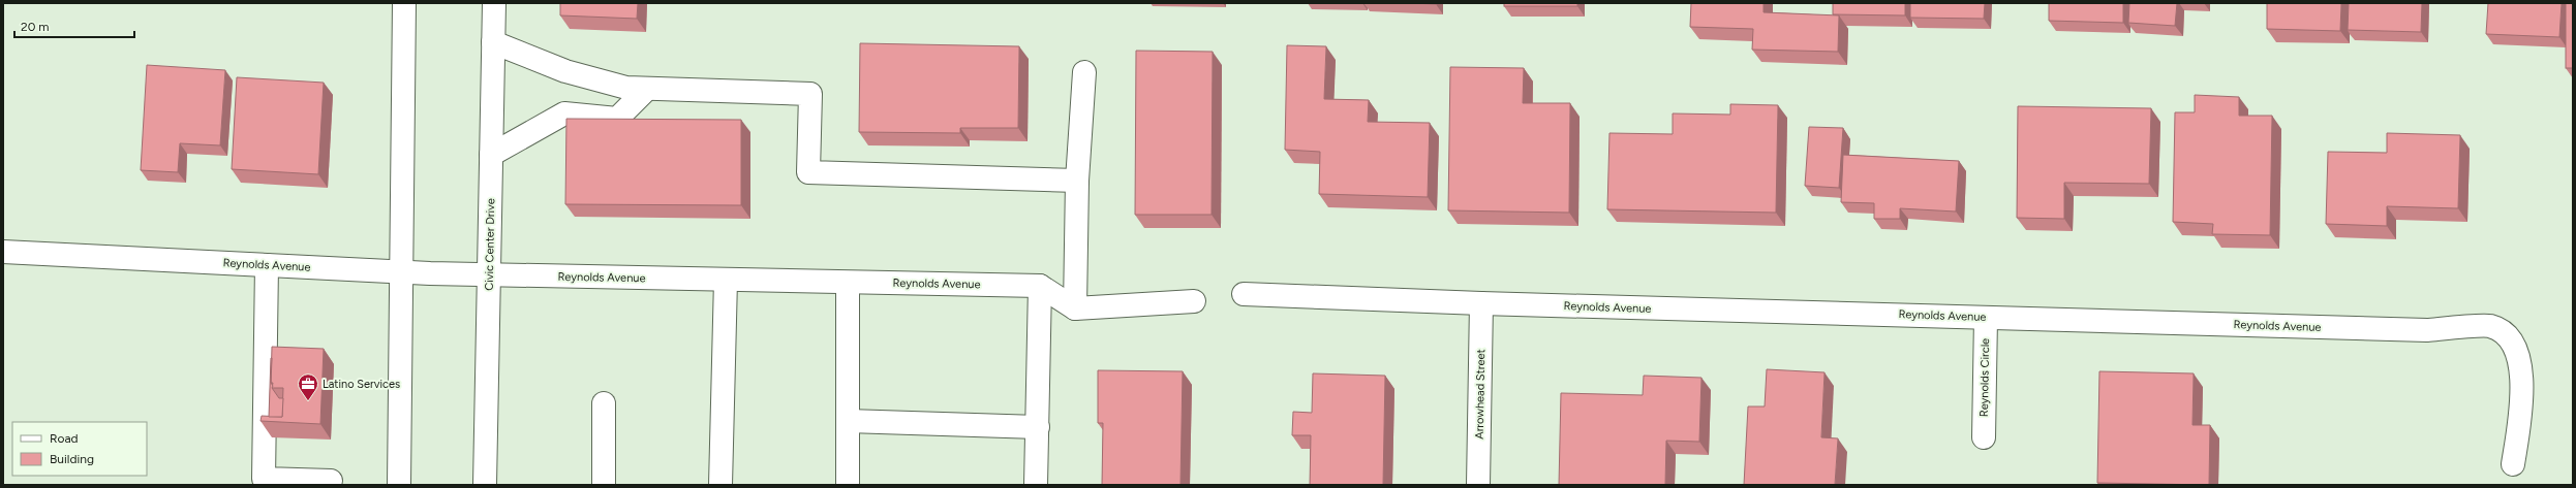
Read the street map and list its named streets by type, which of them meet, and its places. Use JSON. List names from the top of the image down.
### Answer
{
  "streets": {
    "street": [
      "Civic Center Drive",
      "Reynolds Avenue",
      "Reynolds Circle",
      "Arrowhead Street"
    ]
  },
  "crossings": [
    ["Civic Center Drive", "Reynolds Avenue"],
    ["Reynolds Avenue", "Reynolds Circle"],
    ["Reynolds Avenue", "Arrowhead Street"]
  ],
  "places": {
    "office": ["Latino Services"]
  },
  "legend": ["Road", "Building"],
  "scale_bar": "20 m"
}
